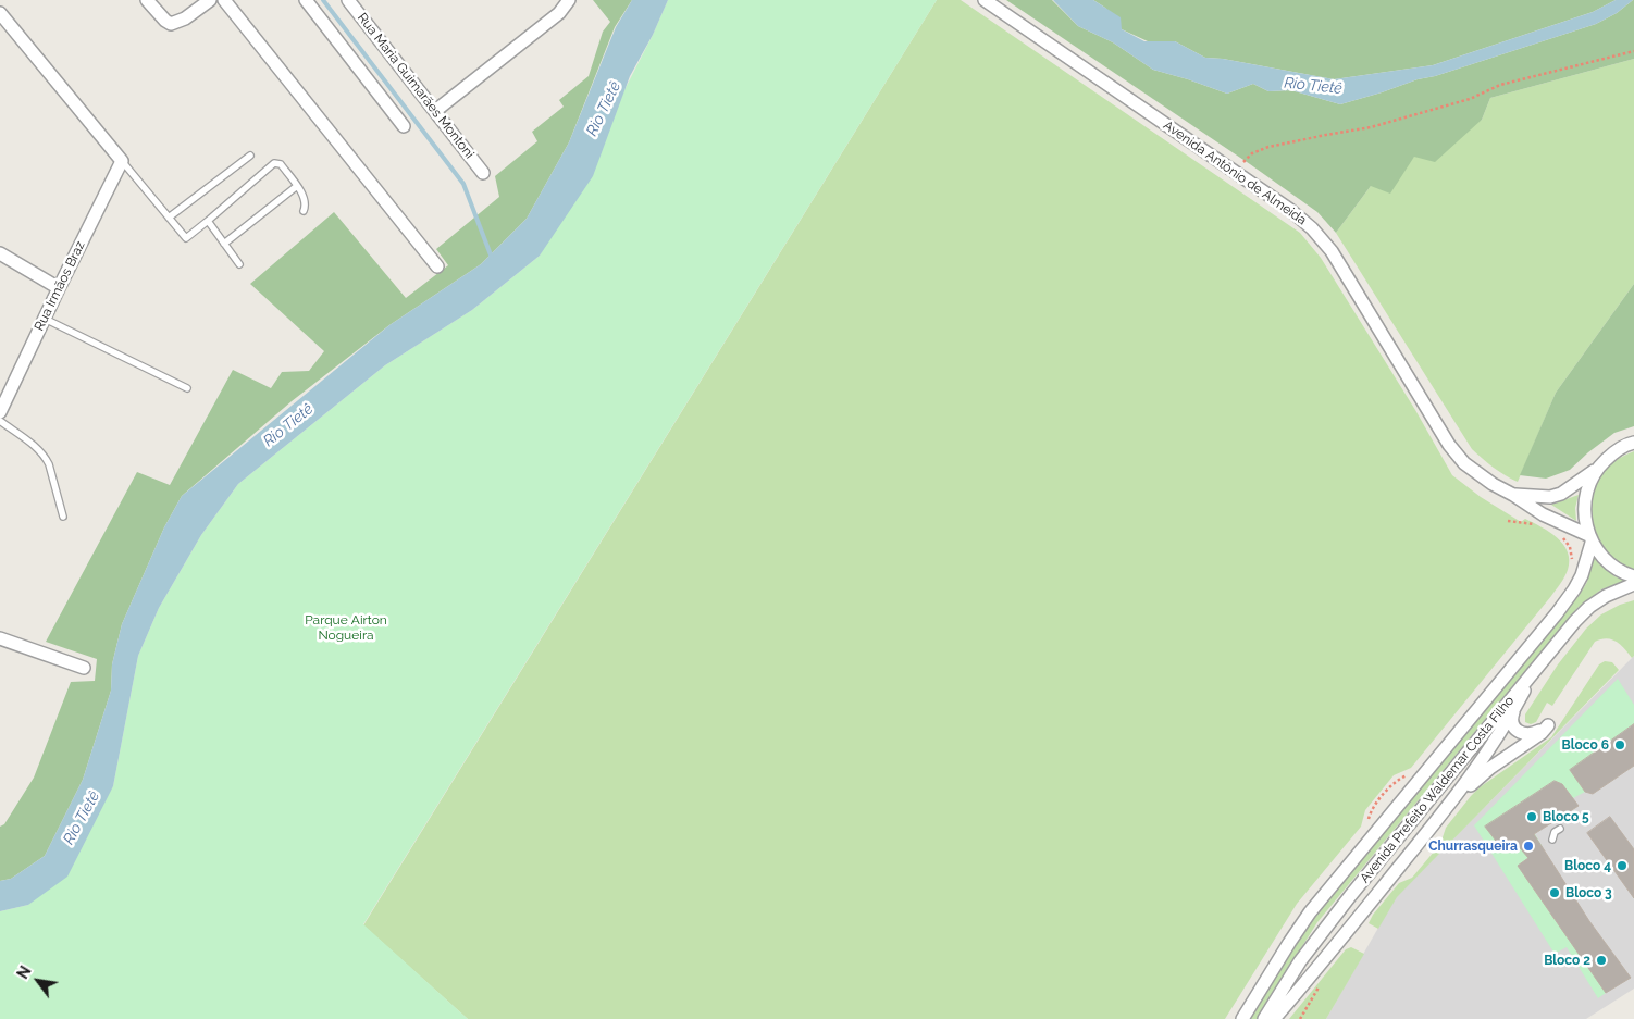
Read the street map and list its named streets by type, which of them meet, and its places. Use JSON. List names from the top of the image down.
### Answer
{
  "streets": {
    "street": [
      "Rua Maria Guimarães Montoni",
      "Avenida Antônio de Almeida",
      "Rua Irmãos Braz",
      "Avenida Prefeito Waldemar Costa Filho"
    ]
  },
  "water": ["Rio Tietê"],
  "parks": ["Parque Airton Nogueira"],
  "places": [
    "Bloco 6",
    "Bloco 5",
    "Churrasqueira",
    "Bloco 4",
    "Bloco 3",
    "Bloco 2"
  ],
  "north": "top left"
}
